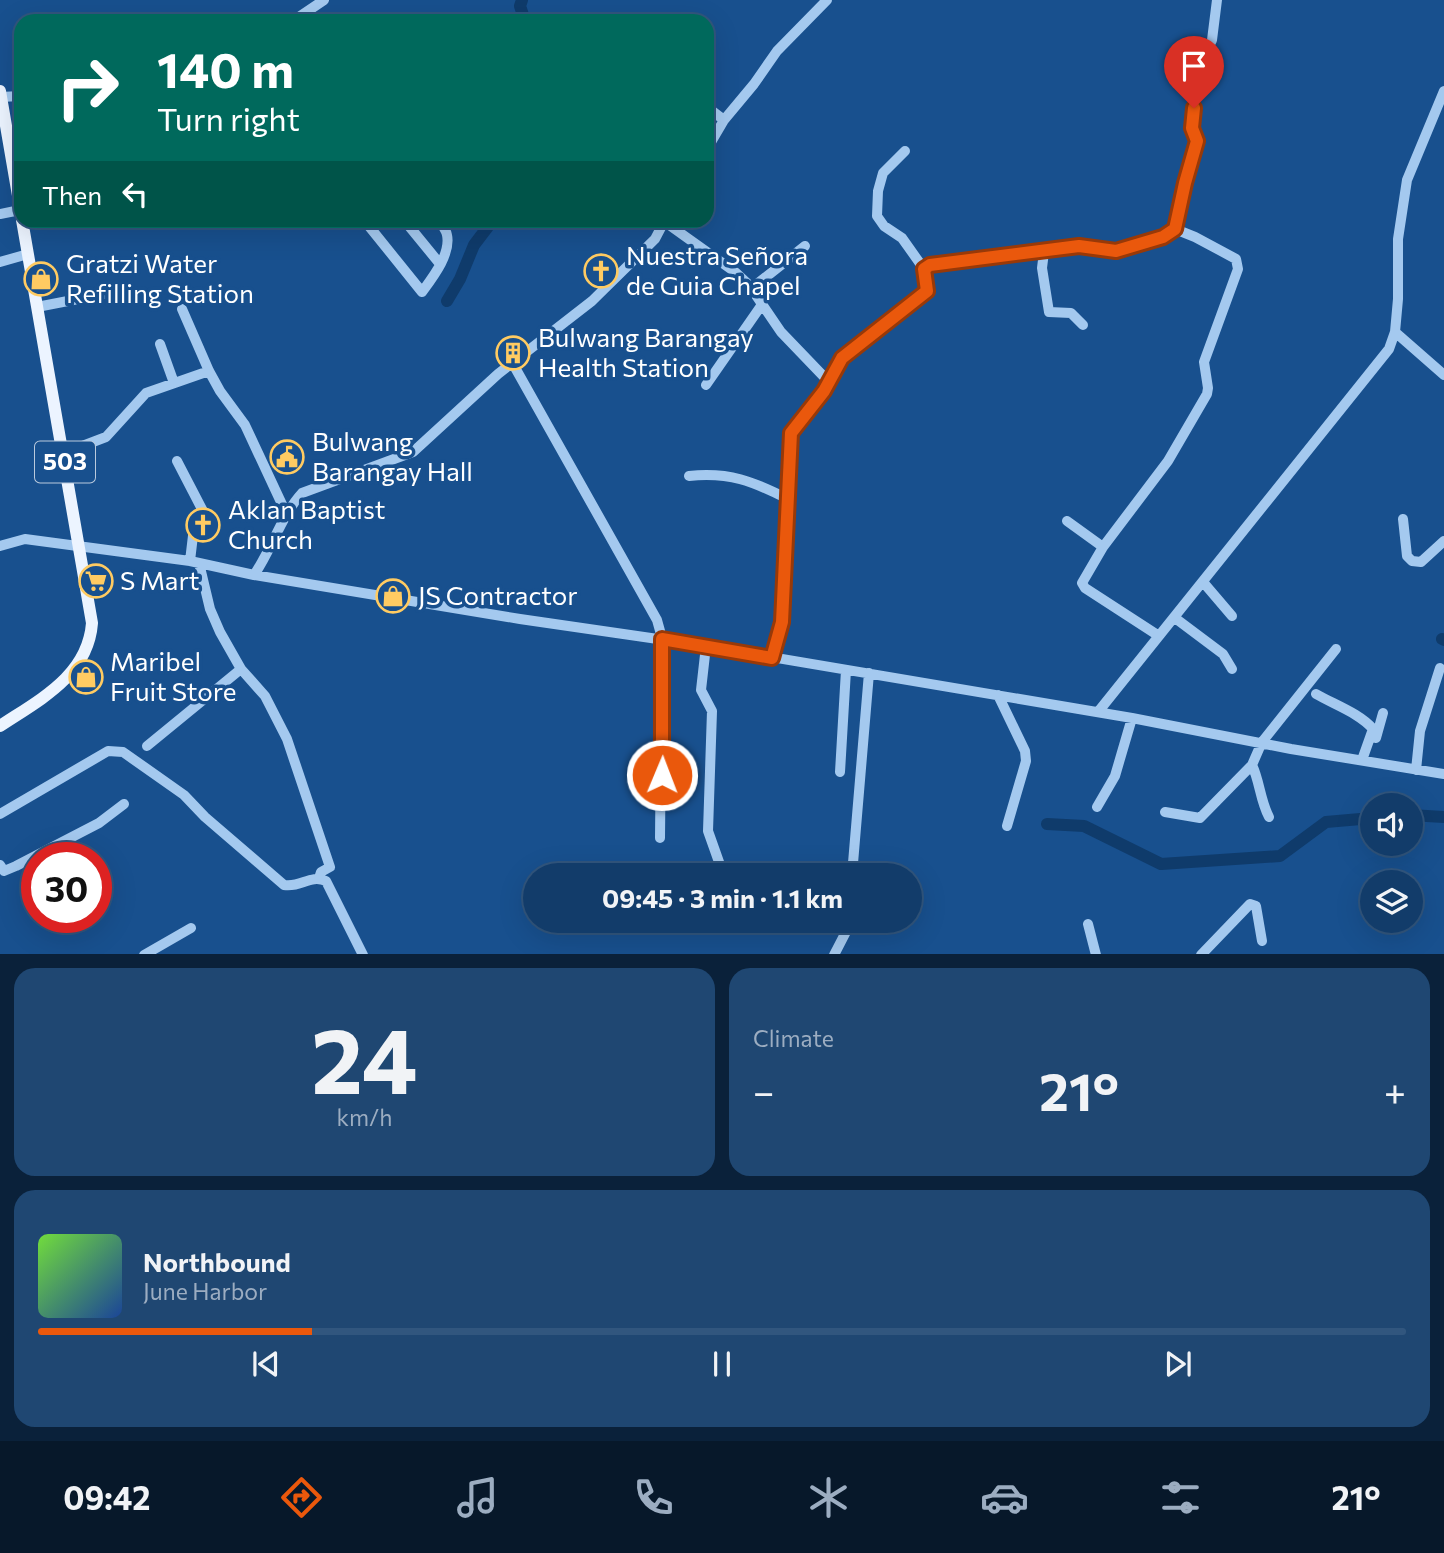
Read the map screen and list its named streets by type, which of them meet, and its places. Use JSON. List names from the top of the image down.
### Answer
{
  "streets": {
    "main road": ["503"]
  },
  "places": {
    "church": ["Nuestra Señora de Guia Chapel", "Aklan Baptist Church"],
    "shop": ["Gratzi Water Refilling Station", "JS Contractor", "Maribel Fruit Store"],
    "building": ["Bulwang Barangay Health Station"],
    "public building": ["Bulwang Barangay Hall"],
    "supermarket": ["S Mart"]
  },
  "page": {
    "turn": ["140 m", "Turn right"],
    "then": "Then",
    "limit": "30",
    "trip": "09:45 · 3 min · 1.1 km",
    "tile": [
      ["24", "km/h"],
      "Climate"
    ],
    "heat": ["−", "21°", "+"],
    "song": ["Northbound", "June Harbor"],
    "tabs": ["09:42", "21°"]
  }
}
